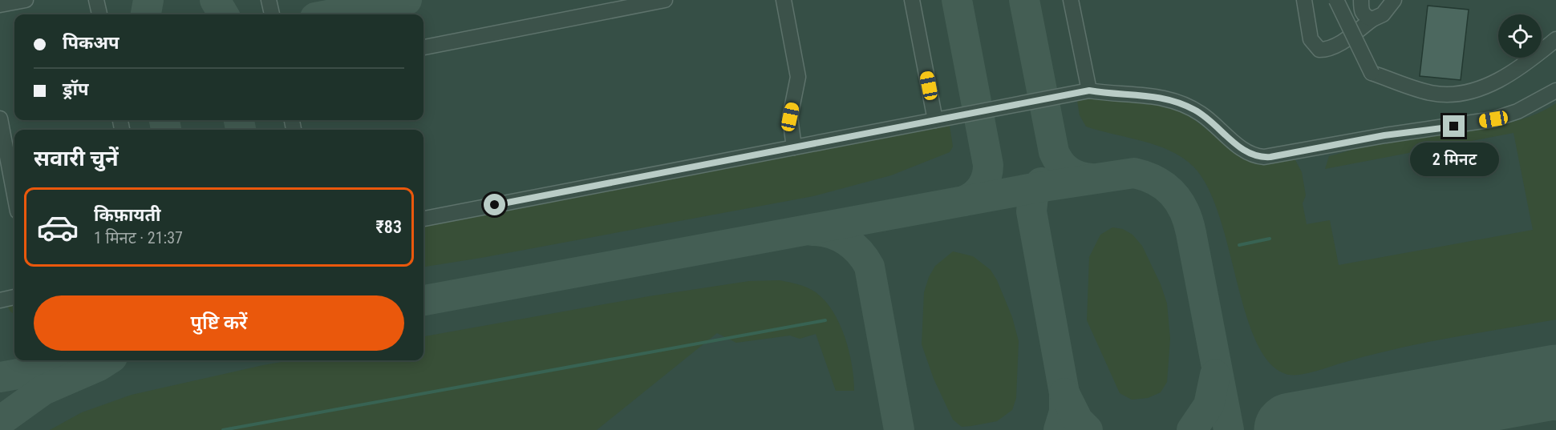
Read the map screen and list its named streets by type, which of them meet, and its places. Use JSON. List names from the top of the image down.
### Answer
{
  "page": {
    "banner": ["पिकअप", "ड्रॉप"],
    "heading": "सवारी चुनें",
    "bubble": "2 मिनट",
    "list": [
      {
        "name": "किफ़ायती",
        "note": "1 मिनट · 21:37",
        "value": "₹83"
      }
    ],
    "buttons": "पुष्टि करें"
  }
}
